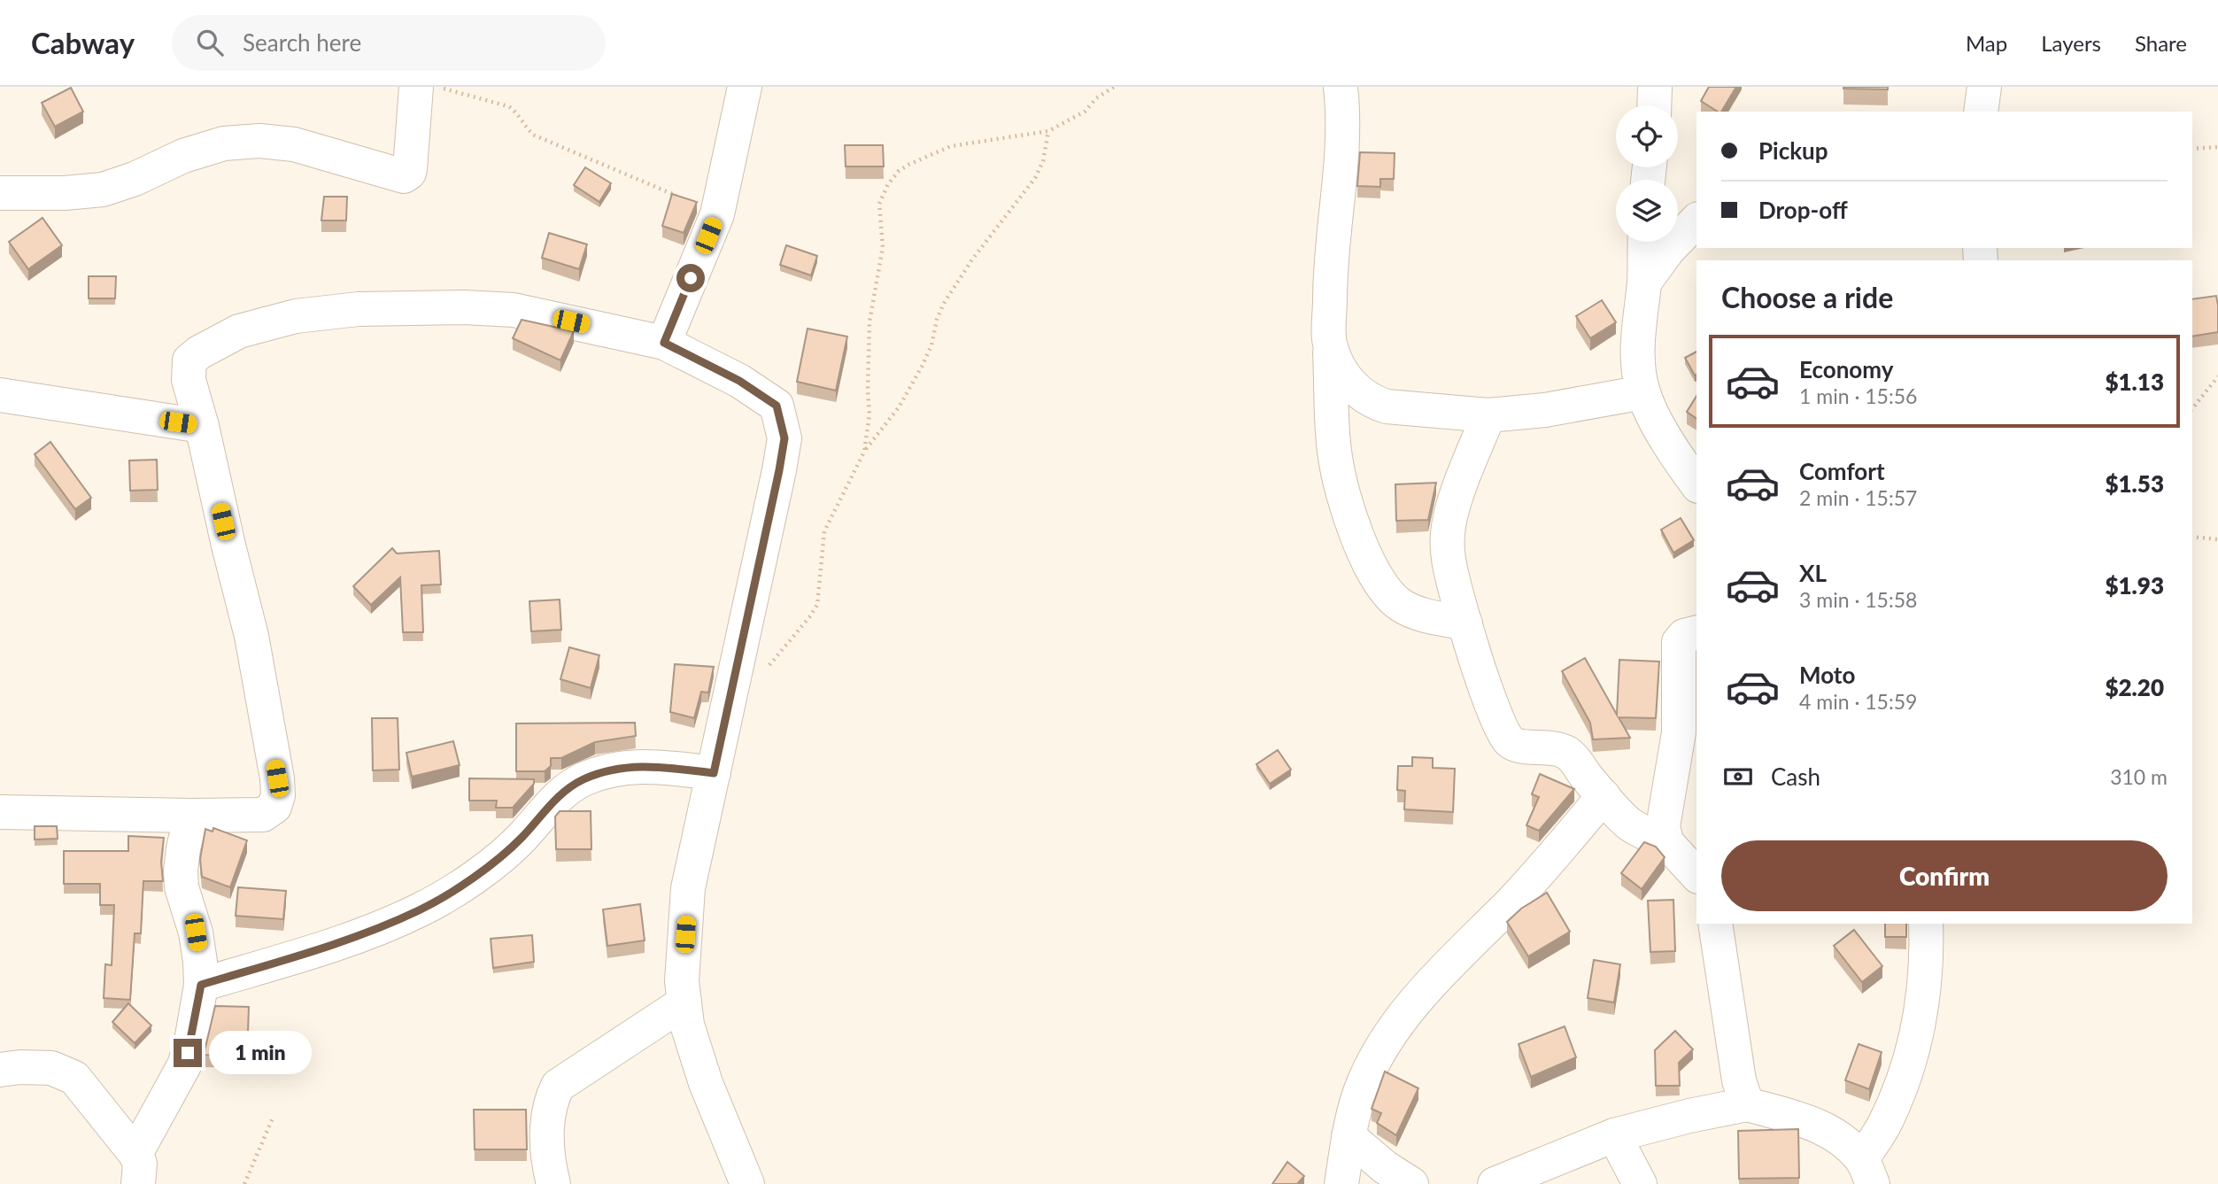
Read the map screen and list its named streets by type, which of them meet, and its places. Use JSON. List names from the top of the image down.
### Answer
{
  "page": {
    "header": "Cabway",
    "search": "Search here",
    "nav": ["Map", "Layers", "Share"],
    "banner": ["Pickup", "Drop-off"],
    "heading": "Choose a ride",
    "list": [
      {
        "name": "Economy",
        "note": "1 min · 15:56",
        "value": "$1.13"
      },
      {
        "name": "Comfort",
        "note": "2 min · 15:57",
        "value": "$1.53"
      },
      {
        "name": "XL",
        "note": "3 min · 15:58",
        "value": "$1.93"
      },
      {
        "name": "Moto",
        "note": "4 min · 15:59",
        "value": "$2.20"
      }
    ],
    "pay": ["Cash", "310 m"],
    "buttons": "Confirm",
    "bubble": "1 min"
  }
}
